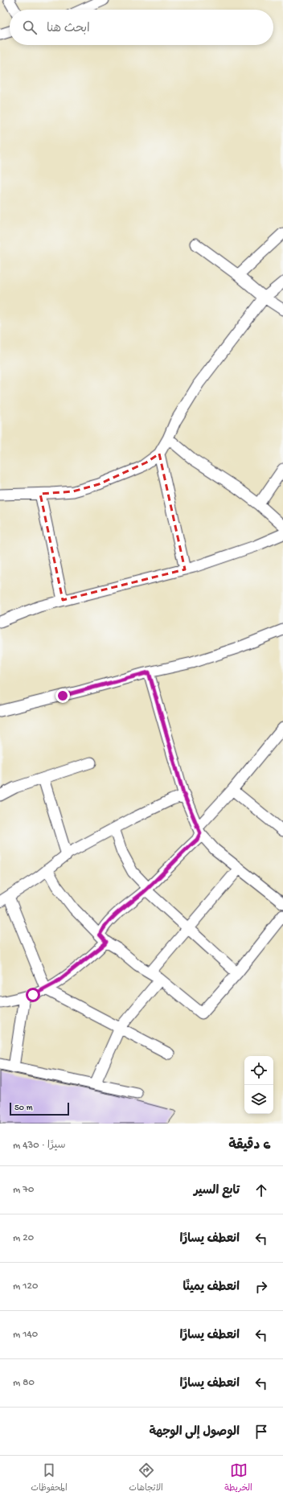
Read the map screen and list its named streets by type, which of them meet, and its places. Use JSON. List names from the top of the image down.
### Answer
{
  "scale_bar": "50 m",
  "page": {
    "search": "ابحث هنا",
    "scale": "50 m",
    "heading": ["6 دقيقة", "سيرًا · 430 m"],
    "list": [
      ["تابع السير", "70 m"],
      ["انعطف يسارًا", "20 m"],
      ["انعطف يمينًا", "120 m"],
      ["انعطف يسارًا", "140 m"],
      ["انعطف يسارًا", "80 m"],
      "الوصول إلى الوجهة"
    ],
    "nav": ["الخريطة", "الاتجاهات", "المحفوظات"]
  }
}
